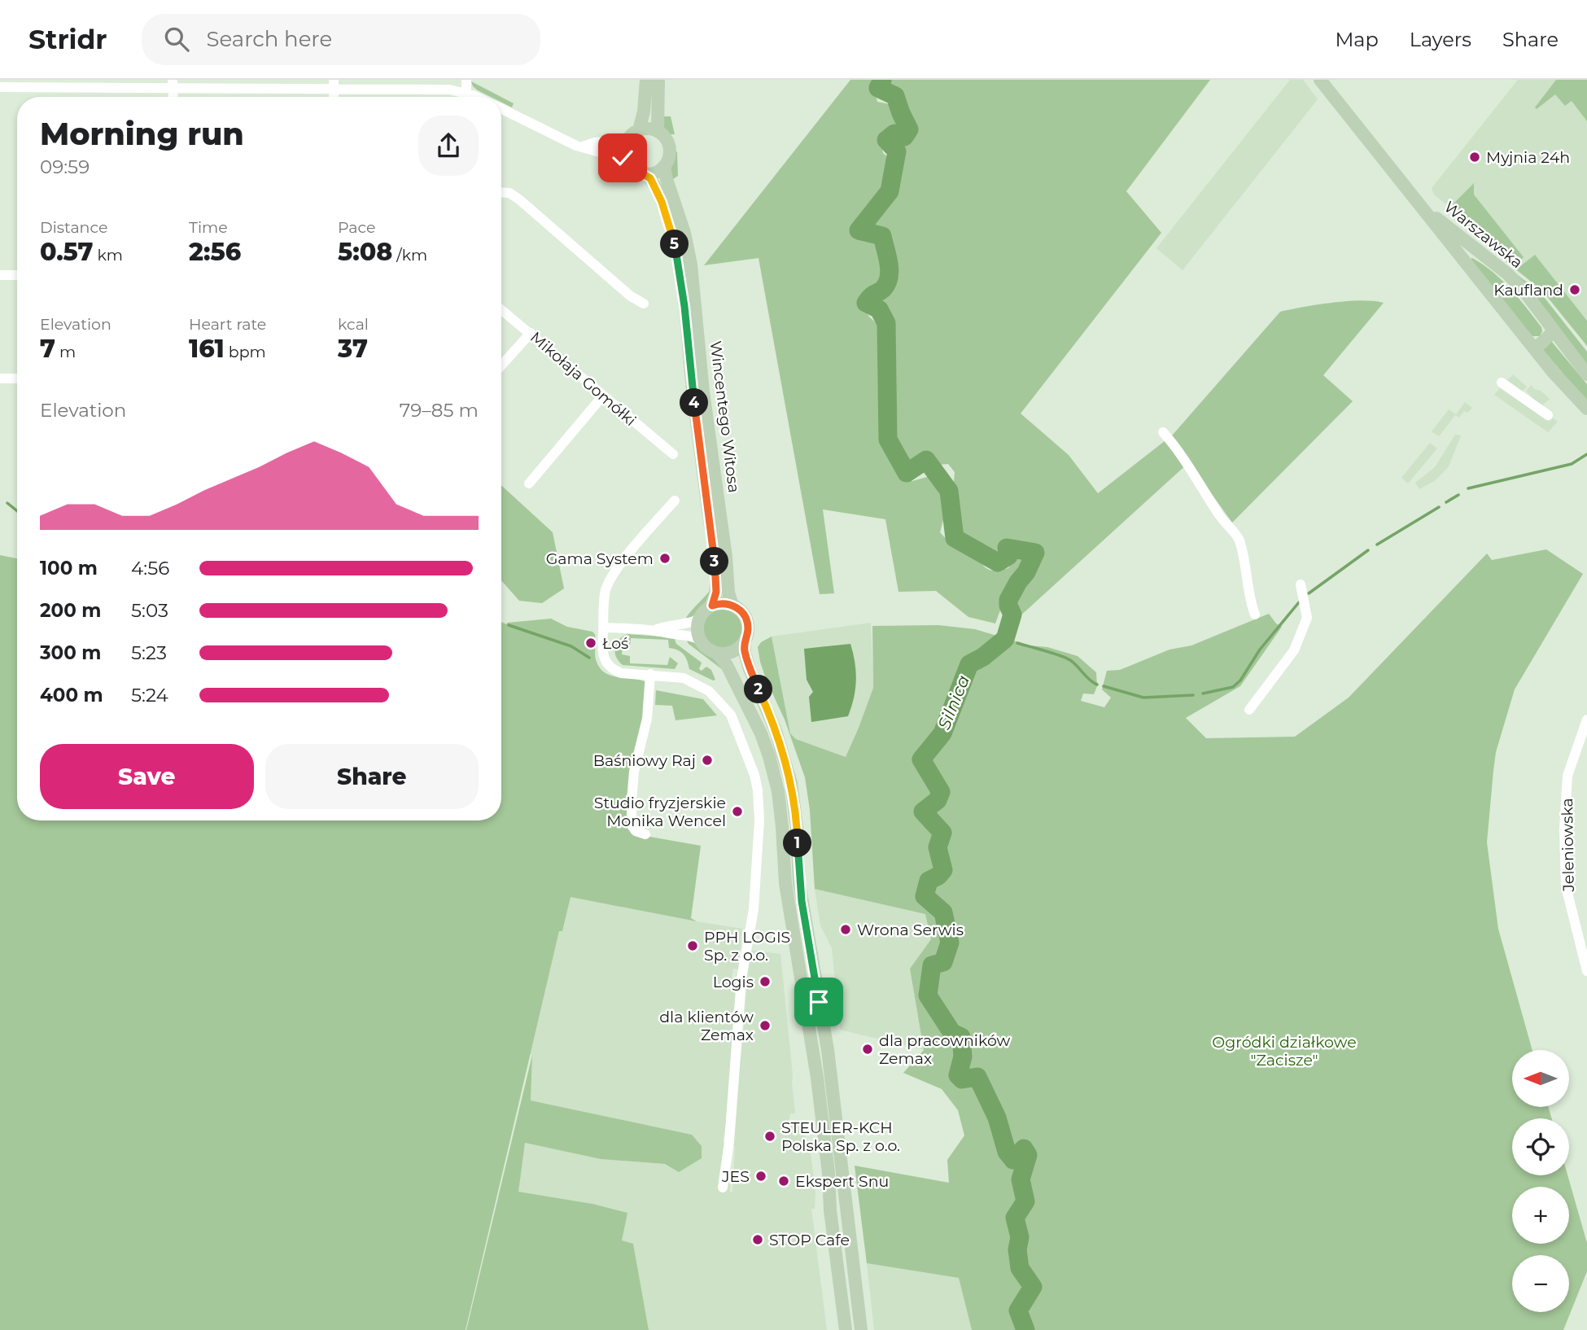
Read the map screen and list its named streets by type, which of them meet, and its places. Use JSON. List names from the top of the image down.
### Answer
{
  "streets": {
    "main road": ["Warszawska", "Wincentego Witosa"],
    "street": ["Mikołaja Gomółki", "Jeleniowska"]
  },
  "water": ["Silnica"],
  "parks": ["Ogródki działkowe \"Zacisze\""],
  "places": [
    "Myjnia 24h",
    "Kaufland",
    "Gama System",
    "Łoś",
    "Baśniowy Raj",
    "Studio fryzjerskie Monika Wencel",
    "Wrona Serwis",
    "PPH LOGIS Sp. z o.o.",
    "Logis",
    "dla klientów Zemax",
    "dla pracowników Zemax",
    "STEULER-KCH Polska Sp. z o.o.",
    "JES",
    "Ekspert Snu",
    "STOP Cafe"
  ],
  "north": "left",
  "page": {
    "header": "Stridr",
    "search": "Search here",
    "nav": ["Map", "Layers", "Share"],
    "heading": ["Morning run", "09:59"],
    "stats": [
      ["Distance", "0.57 km"],
      ["Time", "2:56"],
      ["Pace", "5:08 /km"],
      ["Elevation", "7 m"],
      ["Heart rate", "161 bpm"],
      ["kcal", "37"]
    ],
    "pins": [
      "5",
      "4",
      "3",
      "2",
      "1"
    ],
    "chart": ["Elevation", "79–85 m"],
    "list": [
      {
        "name": "100 m",
        "note": "4:56"
      },
      {
        "name": "200 m",
        "note": "5:03"
      },
      {
        "name": "300 m",
        "note": "5:23"
      },
      {
        "name": "400 m",
        "note": "5:24"
      }
    ],
    "buttons": ["Save", "Share"],
    "map_buttons": ["+", "−"]
  }
}
